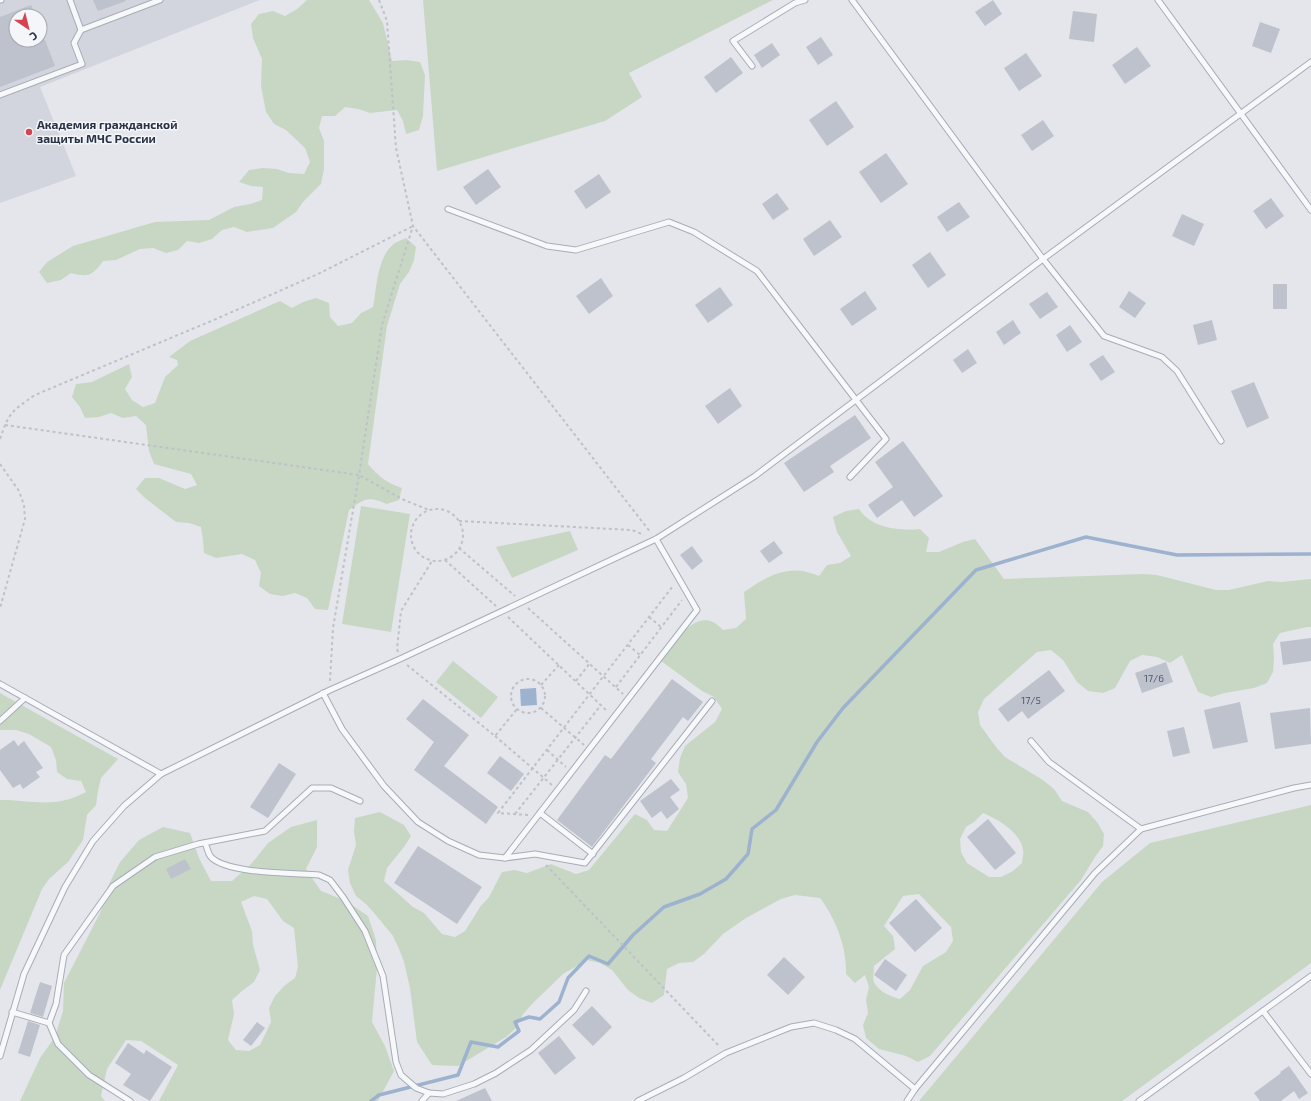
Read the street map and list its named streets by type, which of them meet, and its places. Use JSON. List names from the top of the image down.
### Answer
{
  "places": ["Академия гражданской защиты МЧС России"],
  "house_numbers": ["17/6", "17/5"],
  "north": "bottom right"
}
